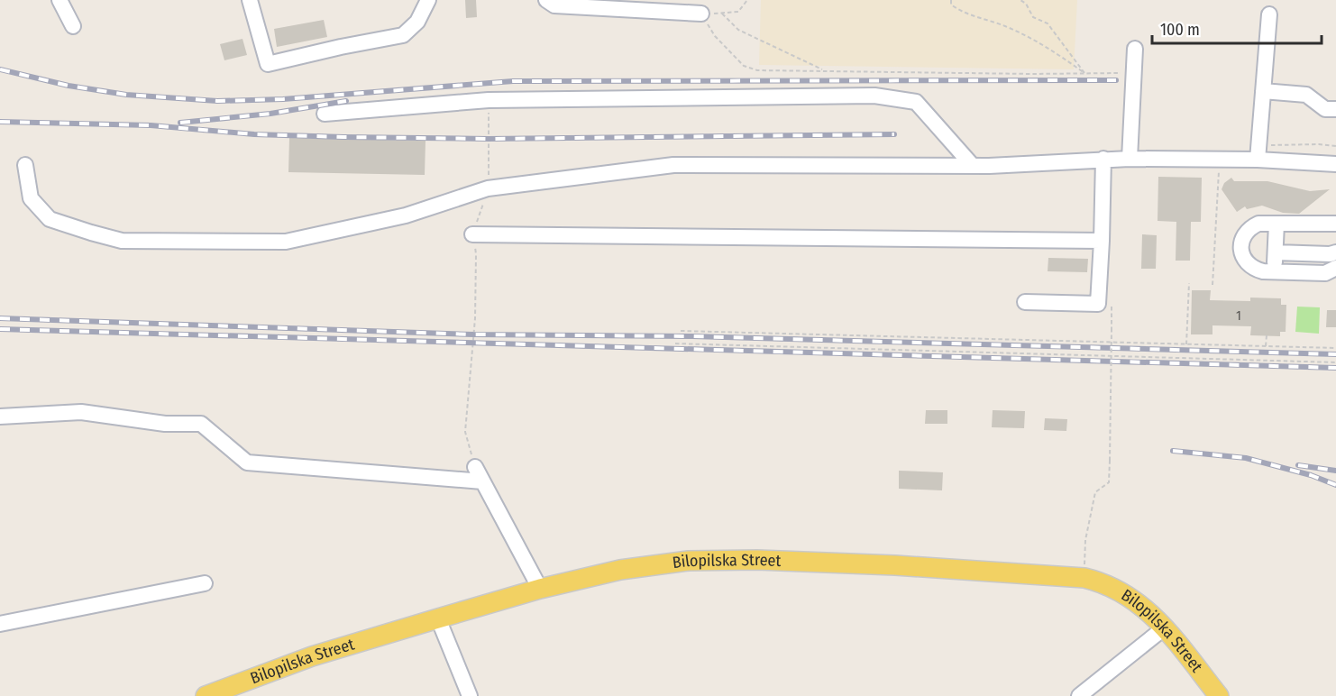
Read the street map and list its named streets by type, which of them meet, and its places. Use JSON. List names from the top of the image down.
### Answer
{
  "streets": {
    "main road": ["Bilopilska Street"]
  },
  "house_numbers": ["1"],
  "scale_bar": "100 m"
}
